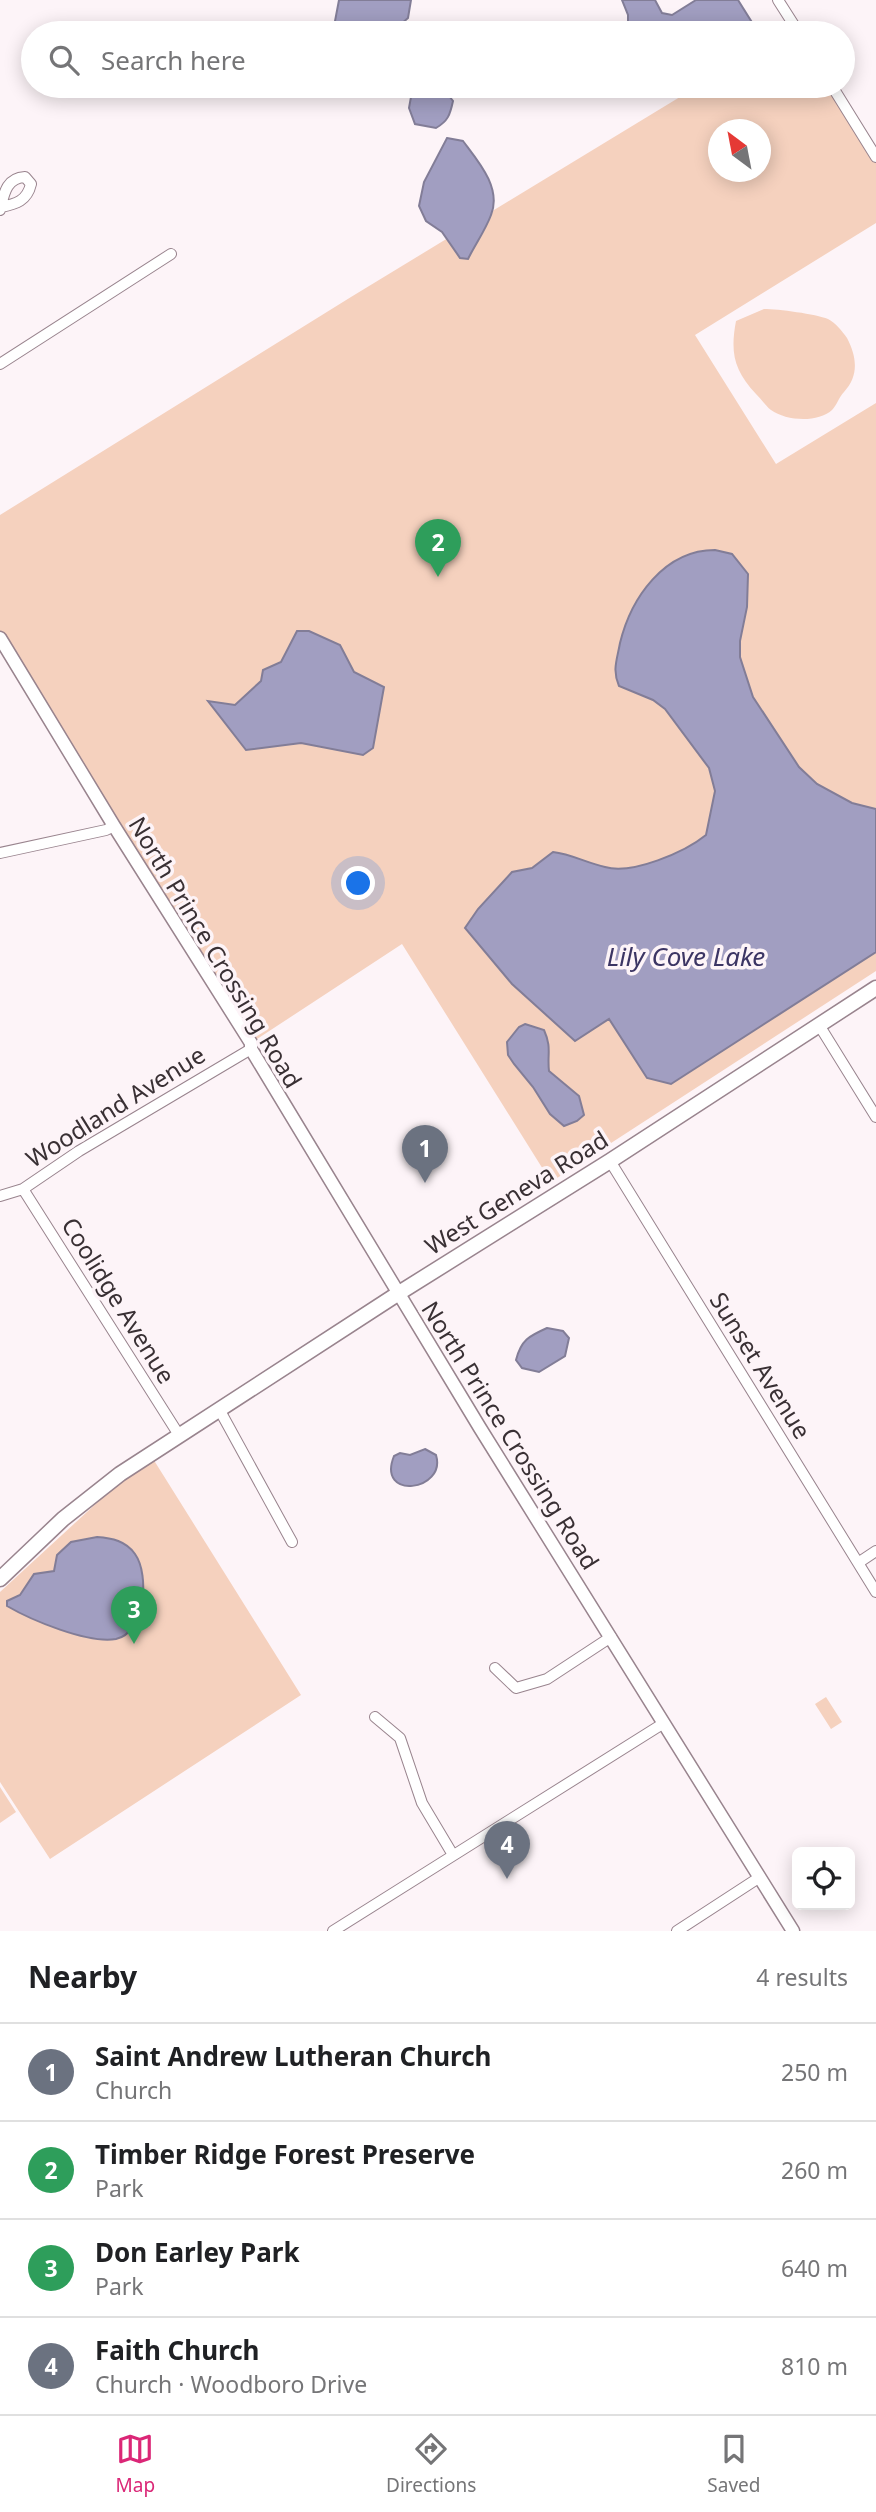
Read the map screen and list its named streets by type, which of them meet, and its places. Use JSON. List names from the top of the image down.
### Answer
{
  "streets": {
    "main road": ["West Geneva Road"],
    "street": [
      "North Prince Crossing Road",
      "Woodland Avenue",
      "Coolidge Avenue",
      "Sunset Avenue"
    ]
  },
  "crossings": [
    ["North Prince Crossing Road", "Woodland Avenue"],
    ["North Prince Crossing Road", "West Geneva Road"],
    ["Woodland Avenue", "Coolidge Avenue"],
    ["West Geneva Road", "Coolidge Avenue"],
    ["West Geneva Road", "Sunset Avenue"]
  ],
  "water": ["Lily Cove Lake"],
  "north": "top left",
  "page": {
    "search": "Search here",
    "pins": [
      "2",
      "1",
      "3",
      "4"
    ],
    "heading": ["Nearby", "4 results"],
    "list": [
      {
        "mark": "1",
        "name": "Saint Andrew Lutheran Church",
        "note": "Church",
        "value": "250 m"
      },
      {
        "mark": "2",
        "name": "Timber Ridge Forest Preserve",
        "note": "Park",
        "value": "260 m"
      },
      {
        "mark": "3",
        "name": "Don Earley Park",
        "note": "Park",
        "value": "640 m"
      },
      {
        "mark": "4",
        "name": "Faith Church",
        "note": "Church · Woodboro Drive",
        "value": "810 m"
      }
    ],
    "nav": ["Map", "Directions", "Saved"]
  }
}
